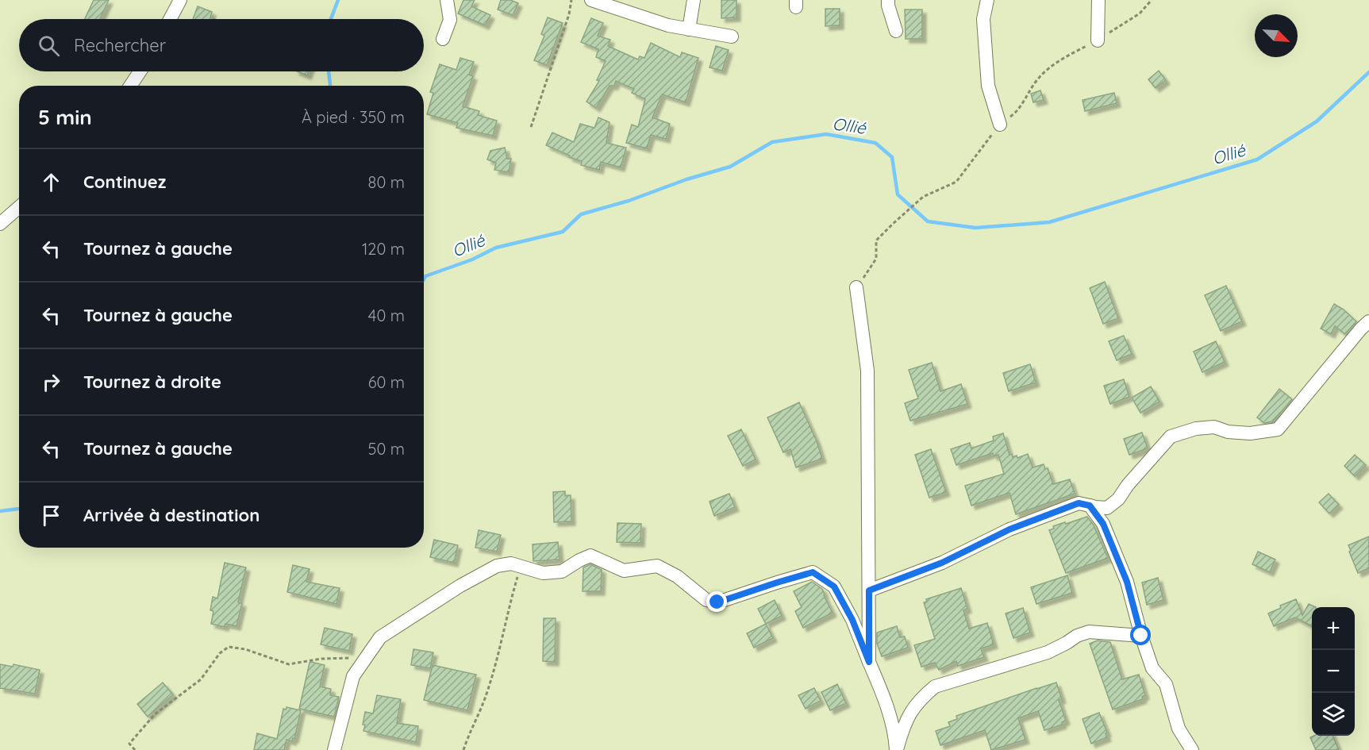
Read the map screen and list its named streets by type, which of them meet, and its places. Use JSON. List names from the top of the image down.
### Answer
{
  "water": ["Ollié"],
  "north": "bottom right",
  "page": {
    "search": "Rechercher",
    "heading": ["5 min", "À pied · 350 m"],
    "list": [
      ["Continuez", "80 m"],
      ["Tournez à gauche", "120 m"],
      ["Tournez à gauche", "40 m"],
      ["Tournez à droite", "60 m"],
      ["Tournez à gauche", "50 m"],
      "Arrivée à destination"
    ],
    "map_buttons": ["+", "−"]
  }
}
